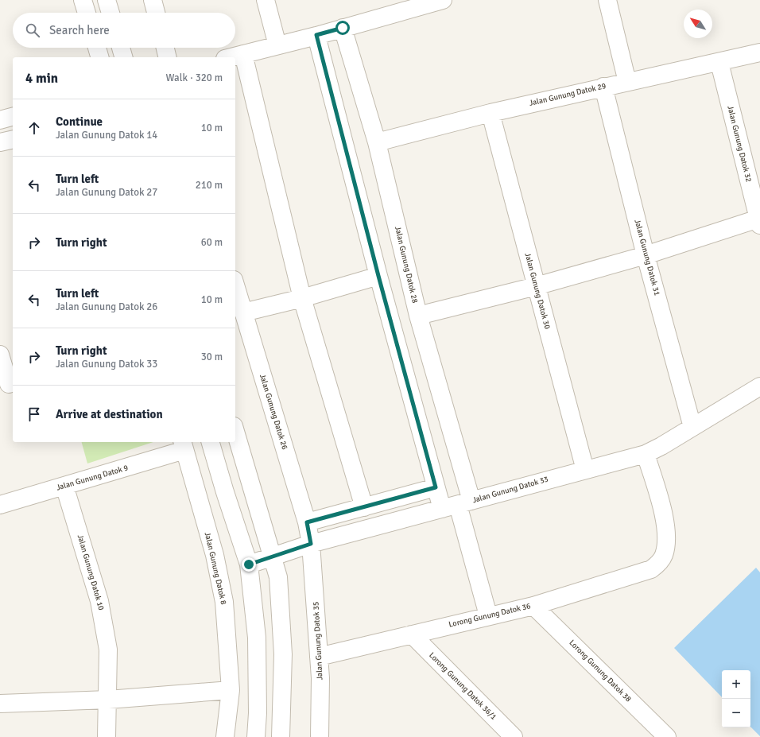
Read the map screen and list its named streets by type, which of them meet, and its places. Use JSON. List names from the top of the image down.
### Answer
{
  "streets": {
    "street": [
      "Jalan Gunung Datok 29",
      "Jalan Gunung Datok 32",
      "Jalan Gunung Datok 31",
      "Jalan Gunung Datok 28",
      "Jalan Gunung Datok 30",
      "Jalan Gunung Datok 26",
      "Jalan Gunung Datok 9",
      "Jalan Gunung Datok 33",
      "Jalan Gunung Datok 8",
      "Jalan Gunung Datok 10",
      "Lorong Gunung Datok 36",
      "Jalan Gunung Datok 35",
      "Lorong Gunung Datok 38",
      "Lorong Gunung Datok 36/1"
    ]
  },
  "crossings": [
    ["Jalan Gunung Datok 29", "Jalan Gunung Datok 32"],
    ["Jalan Gunung Datok 29", "Jalan Gunung Datok 31"],
    ["Jalan Gunung Datok 29", "Jalan Gunung Datok 28"],
    ["Jalan Gunung Datok 29", "Jalan Gunung Datok 30"],
    ["Jalan Gunung Datok 31", "Jalan Gunung Datok 33"],
    ["Jalan Gunung Datok 28", "Jalan Gunung Datok 33"],
    ["Jalan Gunung Datok 30", "Jalan Gunung Datok 33"],
    ["Jalan Gunung Datok 26", "Jalan Gunung Datok 33"],
    ["Jalan Gunung Datok 26", "Jalan Gunung Datok 35"],
    ["Jalan Gunung Datok 9", "Jalan Gunung Datok 8"],
    ["Jalan Gunung Datok 9", "Jalan Gunung Datok 10"],
    ["Jalan Gunung Datok 33", "Lorong Gunung Datok 36"],
    ["Jalan Gunung Datok 33", "Jalan Gunung Datok 35"],
    ["Lorong Gunung Datok 36", "Jalan Gunung Datok 35"],
    ["Lorong Gunung Datok 36", "Lorong Gunung Datok 38"],
    ["Lorong Gunung Datok 36", "Lorong Gunung Datok 36/1"]
  ],
  "north": "top left",
  "page": {
    "search": "Search here",
    "heading": ["4 min", "Walk · 320 m"],
    "list": [
      ["Continue", "Jalan Gunung Datok 14", "10 m"],
      ["Turn left", "Jalan Gunung Datok 27", "210 m"],
      ["Turn right", "60 m"],
      ["Turn left", "Jalan Gunung Datok 26", "10 m"],
      ["Turn right", "Jalan Gunung Datok 33", "30 m"],
      "Arrive at destination"
    ],
    "map_buttons": ["+", "−"]
  }
}
